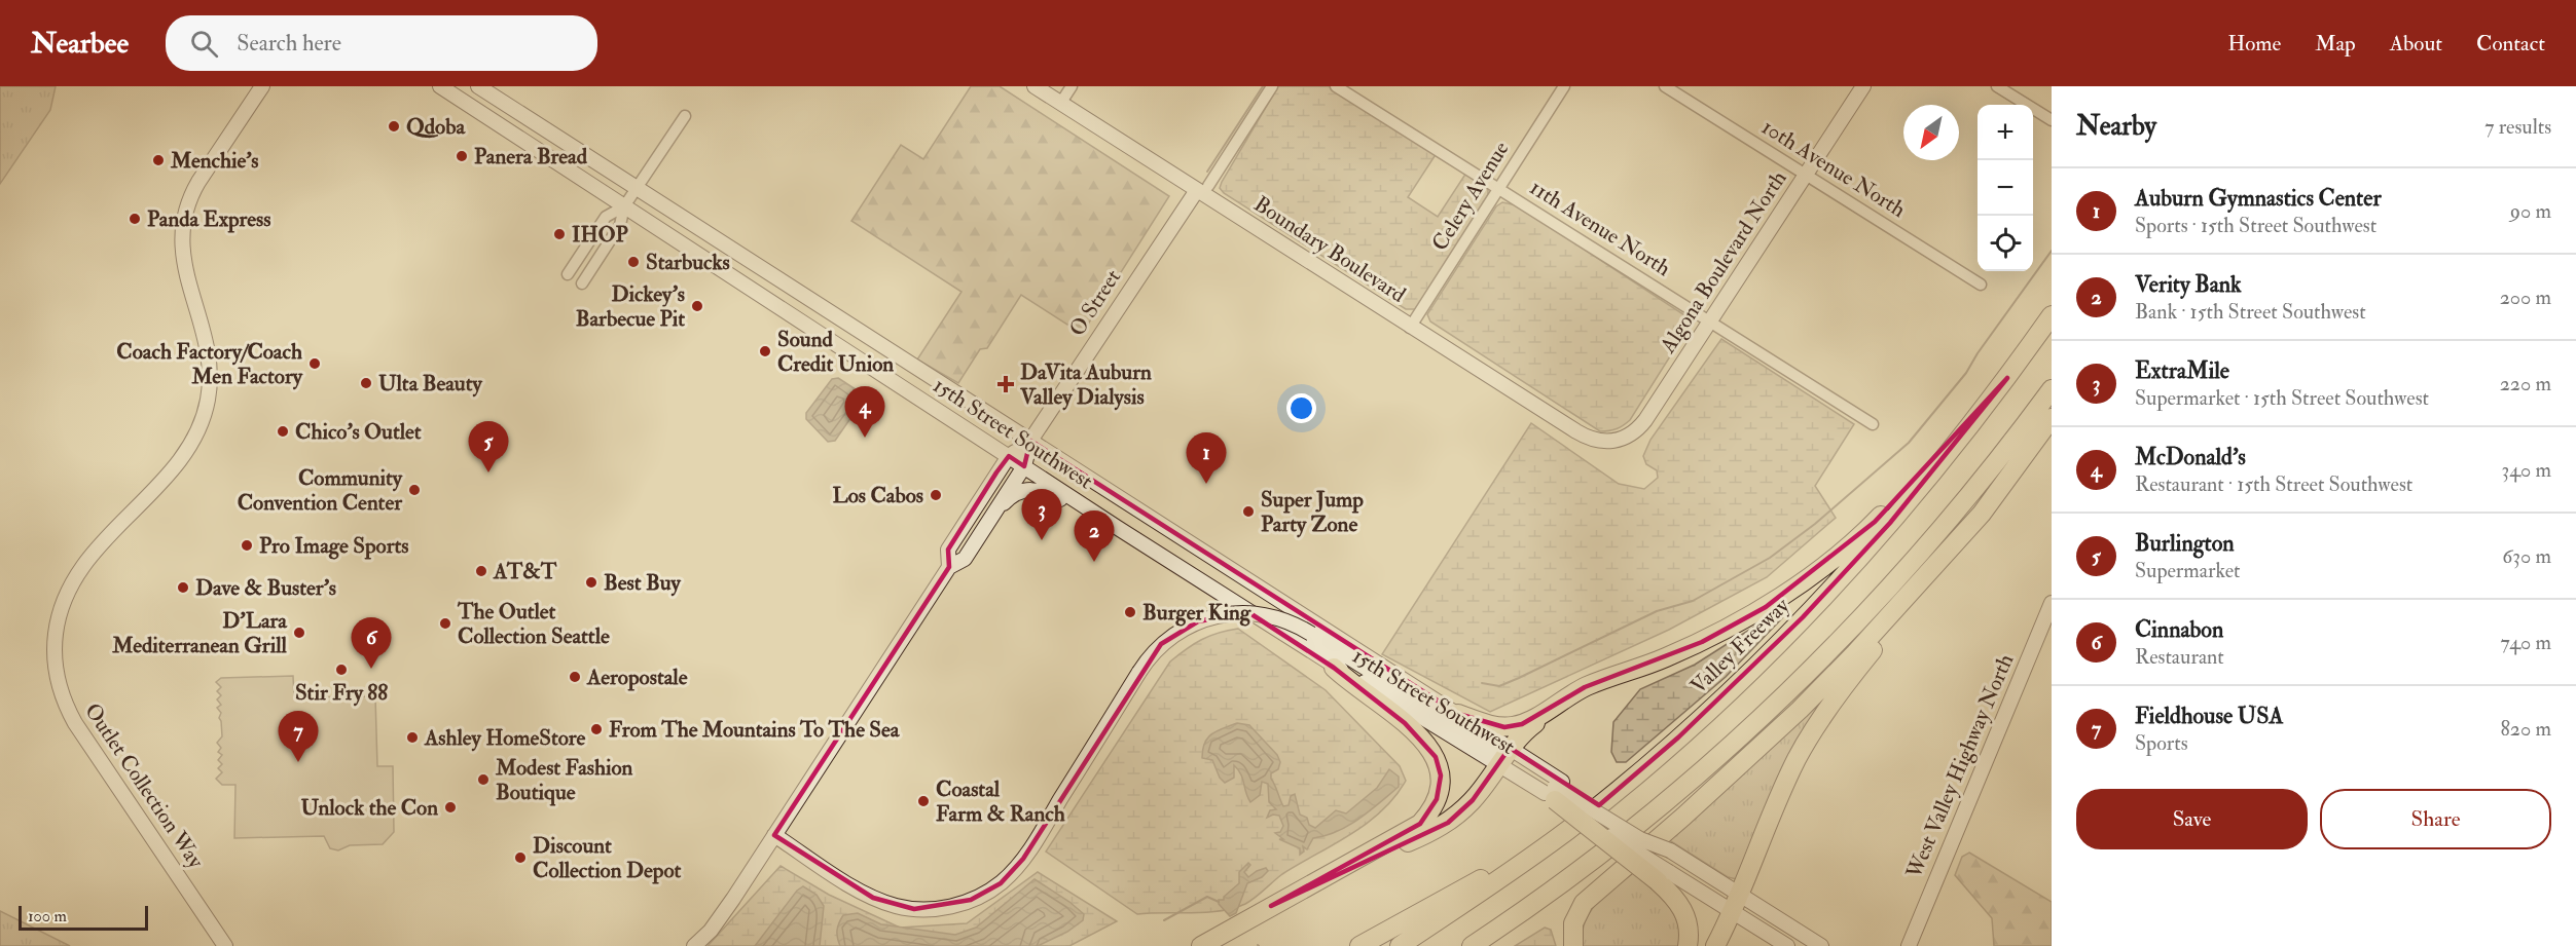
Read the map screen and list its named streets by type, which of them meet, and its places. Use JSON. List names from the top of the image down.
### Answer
{
  "streets": {
    "highway": ["Valley Freeway"],
    "main road": [
      "Boundary Boulevard",
      "Algona Boulevard North",
      "O Street",
      "15th Street Southwest",
      "West Valley Highway North",
      "Outlet Collection Way"
    ],
    "street": ["10th Avenue North", "Celery Avenue", "11th Avenue North"]
  },
  "crossings": [
    ["10th Avenue North", "Algona Boulevard North"],
    ["Celery Avenue", "11th Avenue North"],
    ["Celery Avenue", "Boundary Boulevard"],
    ["11th Avenue North", "Algona Boulevard North"],
    ["Boundary Boulevard", "Algona Boulevard North"],
    ["Boundary Boulevard", "O Street"],
    ["O Street", "15th Street Southwest"]
  ],
  "places": {
    "other": [
      "Qdoba",
      "Panera Bread",
      "Menchie's",
      "Panda Express",
      "IHOP",
      "Starbucks",
      "Dickey's Barbecue Pit",
      "Sound Credit Union",
      "Coach Factory/Coach Men Factory",
      "Ulta Beauty",
      "Chico's Outlet",
      "Community Convention Center",
      "Los Cabos",
      "Super Jump Party Zone",
      "Pro Image Sports",
      "AT&T",
      "Best Buy",
      "Dave & Buster's",
      "Burger King",
      "The Outlet Collection Seattle",
      "D'Lara Mediterranean Grill",
      "Stir Fry 88",
      "Aeropostale",
      "From The Mountains To The Sea",
      "Ashley HomeStore",
      "Modest Fashion Boutique",
      "Coastal Farm & Ranch",
      "Unlock the Con",
      "Discount Collection Depot"
    ],
    "health": ["DaVita Auburn Valley Dialysis"]
  },
  "scale_bar": "100 m",
  "north": "bottom left",
  "page": {
    "header": "Nearbee",
    "search": "Search here",
    "nav": [
      "Home",
      "Map",
      "About",
      "Contact"
    ],
    "heading": ["Nearby", "7 results"],
    "map_buttons": ["+", "−"],
    "list": [
      {
        "mark": "1",
        "name": "Auburn Gymnastics Center",
        "note": "Sports · 15th Street Southwest",
        "value": "90 m"
      },
      {
        "mark": "2",
        "name": "Verity Bank",
        "note": "Bank · 15th Street Southwest",
        "value": "200 m"
      },
      {
        "mark": "3",
        "name": "ExtraMile",
        "note": "Supermarket · 15th Street Southwest",
        "value": "220 m"
      },
      {
        "mark": "4",
        "name": "McDonald's",
        "note": "Restaurant · 15th Street Southwest",
        "value": "340 m"
      },
      {
        "mark": "5",
        "name": "Burlington",
        "note": "Supermarket",
        "value": "630 m"
      },
      {
        "mark": "6",
        "name": "Cinnabon",
        "note": "Restaurant",
        "value": "740 m"
      },
      {
        "mark": "7",
        "name": "Fieldhouse USA",
        "note": "Sports",
        "value": "820 m"
      }
    ],
    "pins": [
      "4",
      "5",
      "1",
      "3",
      "2",
      "6",
      "7"
    ],
    "buttons": ["Save", "Share"],
    "scale": "100 m"
  }
}
